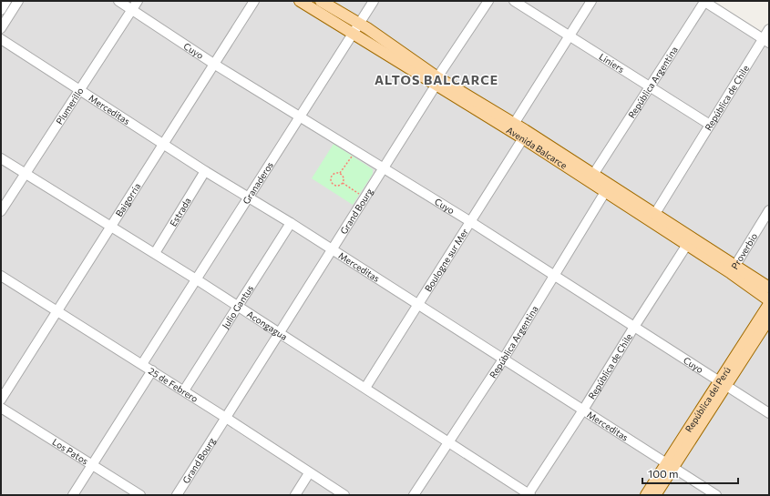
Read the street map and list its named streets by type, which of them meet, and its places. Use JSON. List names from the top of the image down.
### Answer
{
  "streets": {
    "main road": ["Avenida Balcarce", "República del Perú"],
    "street": [
      "Cuyo",
      "Liniers",
      "República Argentina",
      "República de Chile",
      "Plumerillo",
      "Merceditas",
      "Granaderos",
      "Baigorria",
      "Grand Bourg",
      "Estrada",
      "Proverbio",
      "Boulogne sur Mer",
      "Julio Gantus",
      "Acongagua",
      "25 de Febrero",
      "Los Patos"
    ]
  },
  "crossings": [
    ["Cuyo", "República Argentina"],
    ["Cuyo", "República de Chile"],
    ["Cuyo", "Plumerillo"],
    ["Cuyo", "Granaderos"],
    ["Cuyo", "Baigorria"],
    ["Cuyo", "Grand Bourg"],
    ["Cuyo", "Boulogne sur Mer"],
    ["Cuyo", "República del Perú"],
    ["Liniers", "República Argentina"],
    ["Liniers", "República de Chile"],
    ["República Argentina", "Merceditas"],
    ["República Argentina", "Avenida Balcarce"],
    ["República Argentina", "Acongagua"],
    ["República de Chile", "Merceditas"],
    ["República de Chile", "Avenida Balcarce"],
    ["República de Chile", "Acongagua"],
    ["Plumerillo", "Merceditas"],
    ["Plumerillo", "Acongagua"],
    ["Merceditas", "Granaderos"],
    ["Merceditas", "Baigorria"],
    ["Merceditas", "Grand Bourg"],
    ["Merceditas", "Estrada"],
    ["Merceditas", "Boulogne sur Mer"],
    ["Merceditas", "Julio Gantus"],
    ["Merceditas", "República del Perú"],
    ["Avenida Balcarce", "Granaderos"],
    ["Avenida Balcarce", "Grand Bourg"],
    ["Avenida Balcarce", "Proverbio"],
    ["Avenida Balcarce", "Boulogne sur Mer"],
    ["Granaderos", "Acongagua"],
    ["Granaderos", "25 de Febrero"],
    ["Baigorria", "Acongagua"],
    ["Baigorria", "25 de Febrero"],
    ["Grand Bourg", "Acongagua"],
    ["Grand Bourg", "25 de Febrero"],
    ["Estrada", "Acongagua"],
    ["Boulogne sur Mer", "Acongagua"],
    ["Julio Gantus", "Acongagua"],
    ["Julio Gantus", "25 de Febrero"]
  ],
  "districts": ["ALTOS BALCARCE"],
  "scale_bar": "100 m"
}
